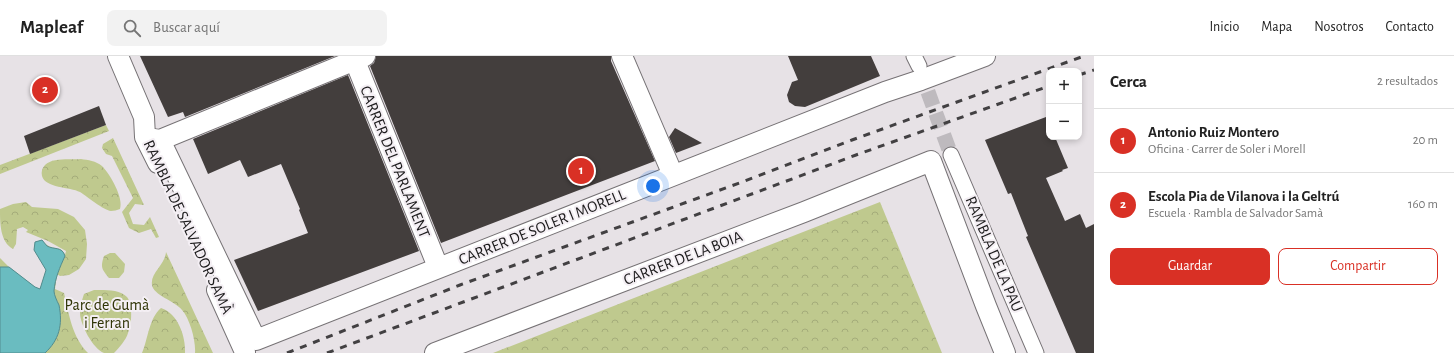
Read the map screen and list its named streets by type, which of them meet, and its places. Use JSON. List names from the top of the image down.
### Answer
{
  "streets": {
    "street": [
      "CARRER DEL PARLAMENT",
      "RAMBLA DE SALVADOR SAMÀ",
      "CARRER DE SOLER I MORELL",
      "RAMBLA DE LA PAU",
      "CARRER DE LA BOIA"
    ]
  },
  "crossings": [
    ["CARRER DEL PARLAMENT", "CARRER DE SOLER I MORELL"],
    ["RAMBLA DE SALVADOR SAMÀ", "CARRER DE SOLER I MORELL"],
    ["RAMBLA DE LA PAU", "CARRER DE LA BOIA"]
  ],
  "parks": ["Parc de Gumà i Ferran"],
  "page": {
    "header": "Mapleaf",
    "search": "Buscar aquí",
    "nav": [
      "Inicio",
      "Mapa",
      "Nosotros",
      "Contacto"
    ],
    "heading": ["Cerca", "2 resultados"],
    "map_buttons": ["+", "−"],
    "pins": ["2", "1"],
    "list": [
      {
        "mark": "1",
        "name": "Antonio Ruiz Montero",
        "note": "Oficina · Carrer de Soler i Morell",
        "value": "20 m"
      },
      {
        "mark": "2",
        "name": "Escola Pia de Vilanova i la Geltrú",
        "note": "Escuela · Rambla de Salvador Samà",
        "value": "160 m"
      }
    ],
    "buttons": ["Guardar", "Compartir"]
  }
}
